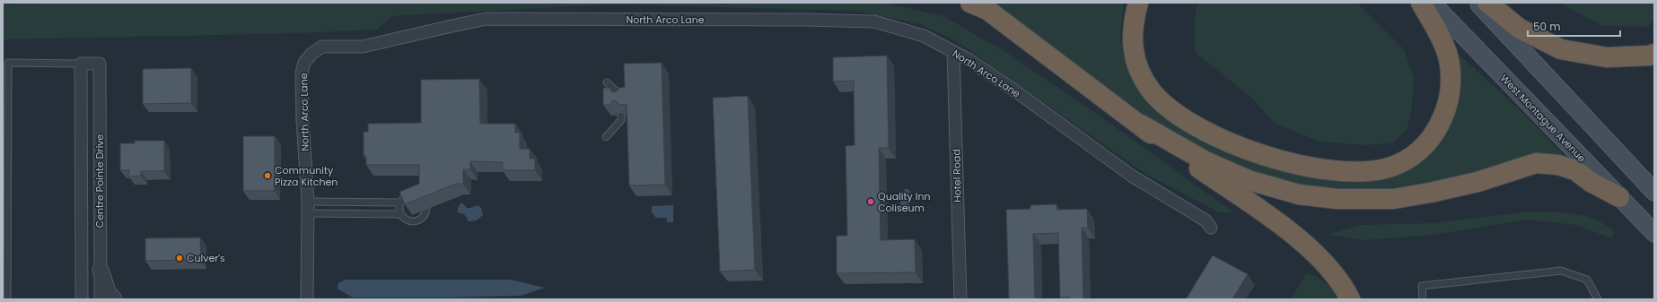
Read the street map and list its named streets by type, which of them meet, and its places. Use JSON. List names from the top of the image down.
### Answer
{
  "streets": {
    "main road": ["West Montague Avenue"],
    "street": ["North Arco Lane", "Hotel Road", "Centre Pointe Drive"]
  },
  "crossings": [
    ["North Arco Lane", "Hotel Road"]
  ],
  "places": ["Community Pizza Kitchen", "Quality Inn Coliseum", "Culver's"],
  "scale_bar": "50 m"
}
